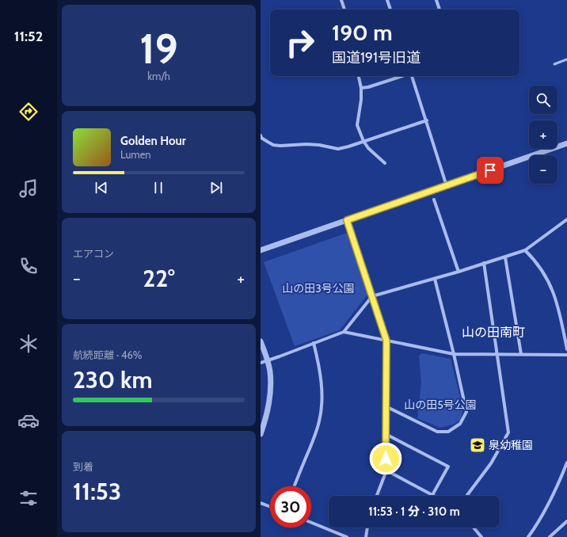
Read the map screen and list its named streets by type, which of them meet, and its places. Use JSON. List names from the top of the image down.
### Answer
{
  "districts": ["山の田南町"],
  "parks": ["山の田3号公園", "山の田5号公園"],
  "places": {
    "school or university": ["泉幼稚園"]
  },
  "page": {
    "tabs": "11:52",
    "tile": [
      ["19", "km/h"],
      "エアコン",
      ["航続距離 · 46%", "230 km"],
      ["到着", "11:53"]
    ],
    "turn": ["190 m", "国道191号旧道"],
    "map_buttons": ["+", "−"],
    "song": ["Golden Hour", "Lumen"],
    "heat": ["−", "22°", "+"],
    "limit": "30",
    "trip": "11:53 · 1 分 · 310 m"
  }
}
